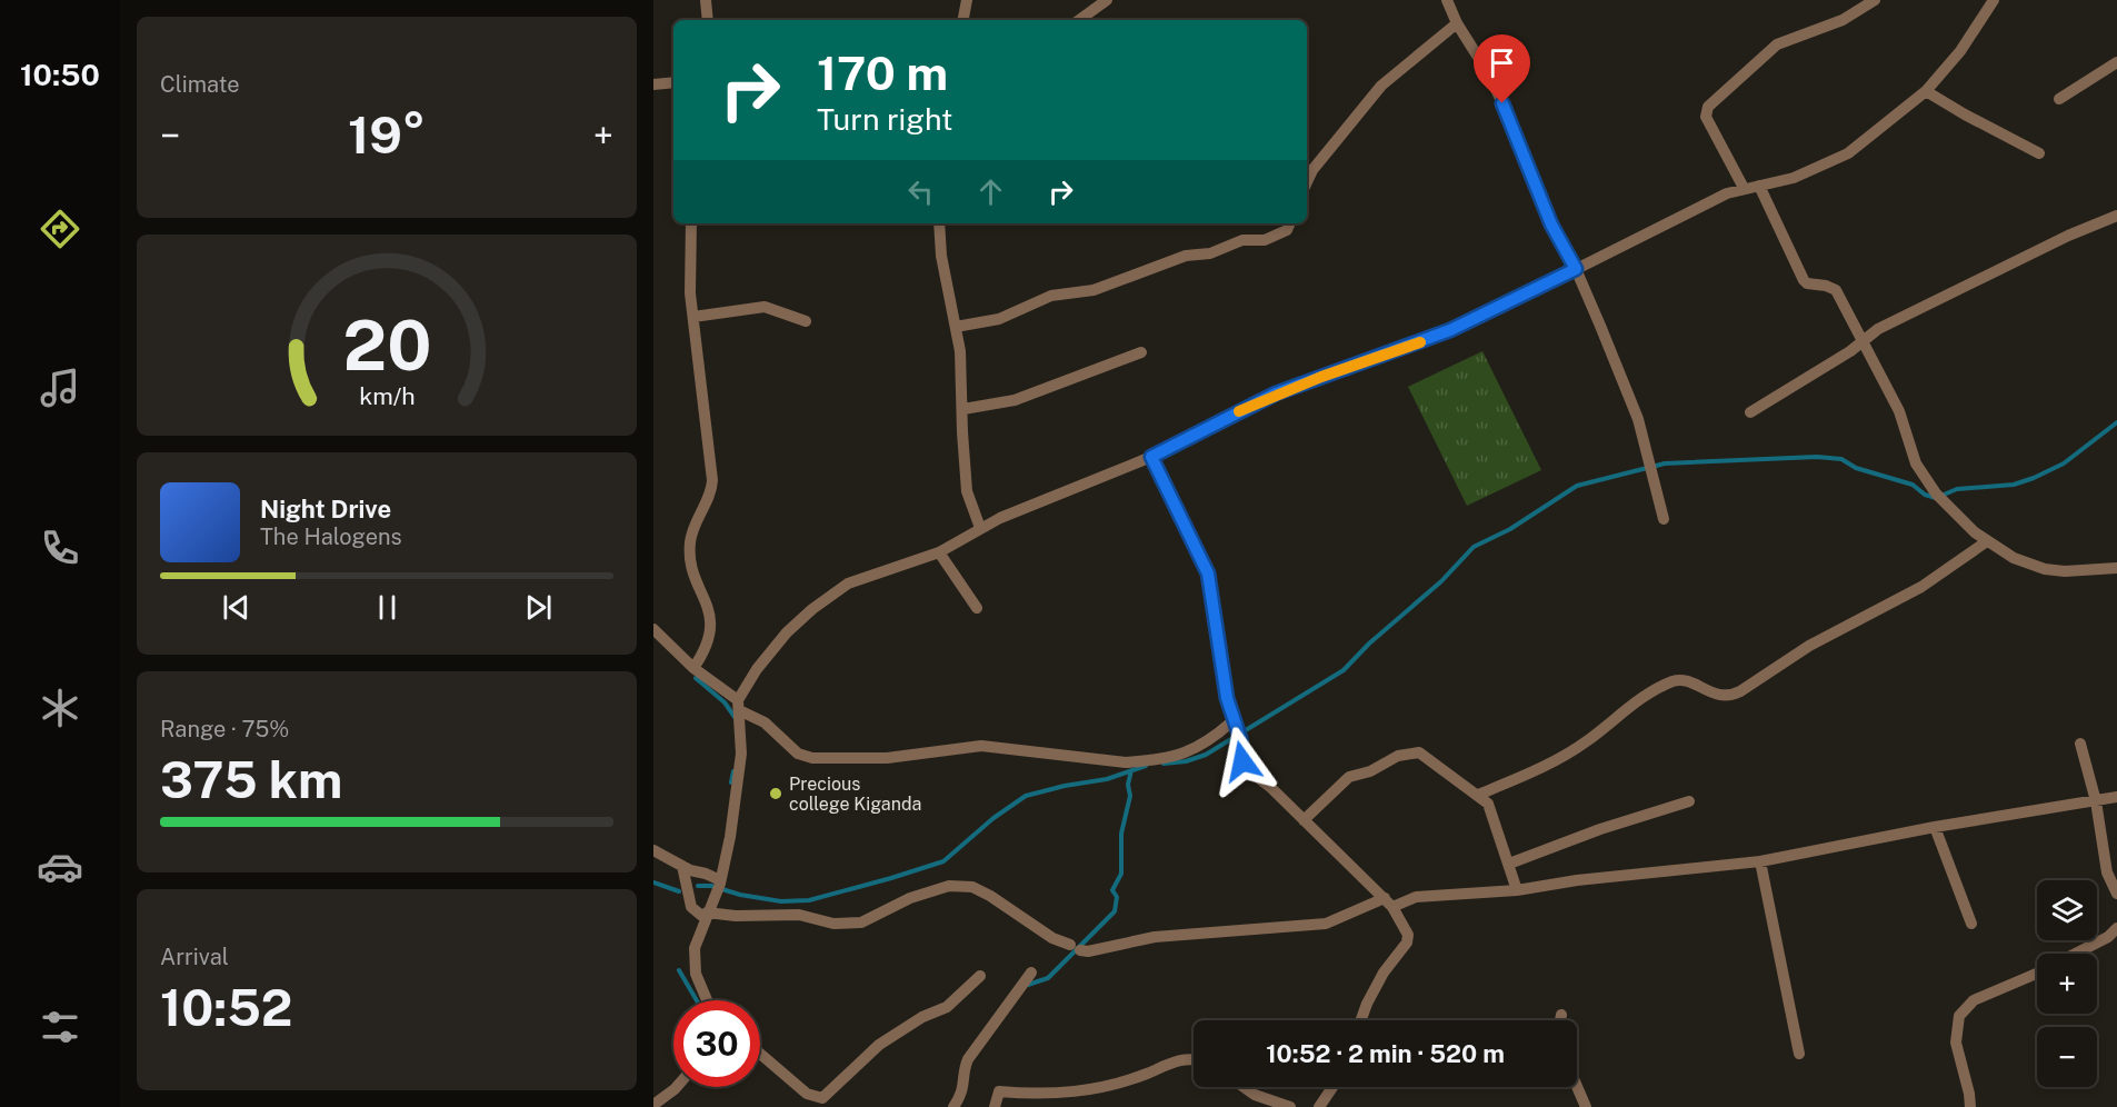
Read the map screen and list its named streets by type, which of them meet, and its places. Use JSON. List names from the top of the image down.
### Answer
{
  "places": ["Precious college Kiganda"],
  "page": {
    "tabs": "10:50",
    "tile": [
      "Climate",
      ["Range · 75%", "375 km"],
      ["Arrival", "10:52"]
    ],
    "turn": ["170 m", "Turn right"],
    "heat": ["−", "19°", "+"],
    "song": ["Night Drive", "The Halogens"],
    "map_buttons": ["+", "−"],
    "limit": "30",
    "trip": "10:52 · 2 min · 520 m",
    "gauge": ["20", "km/h"]
  }
}
